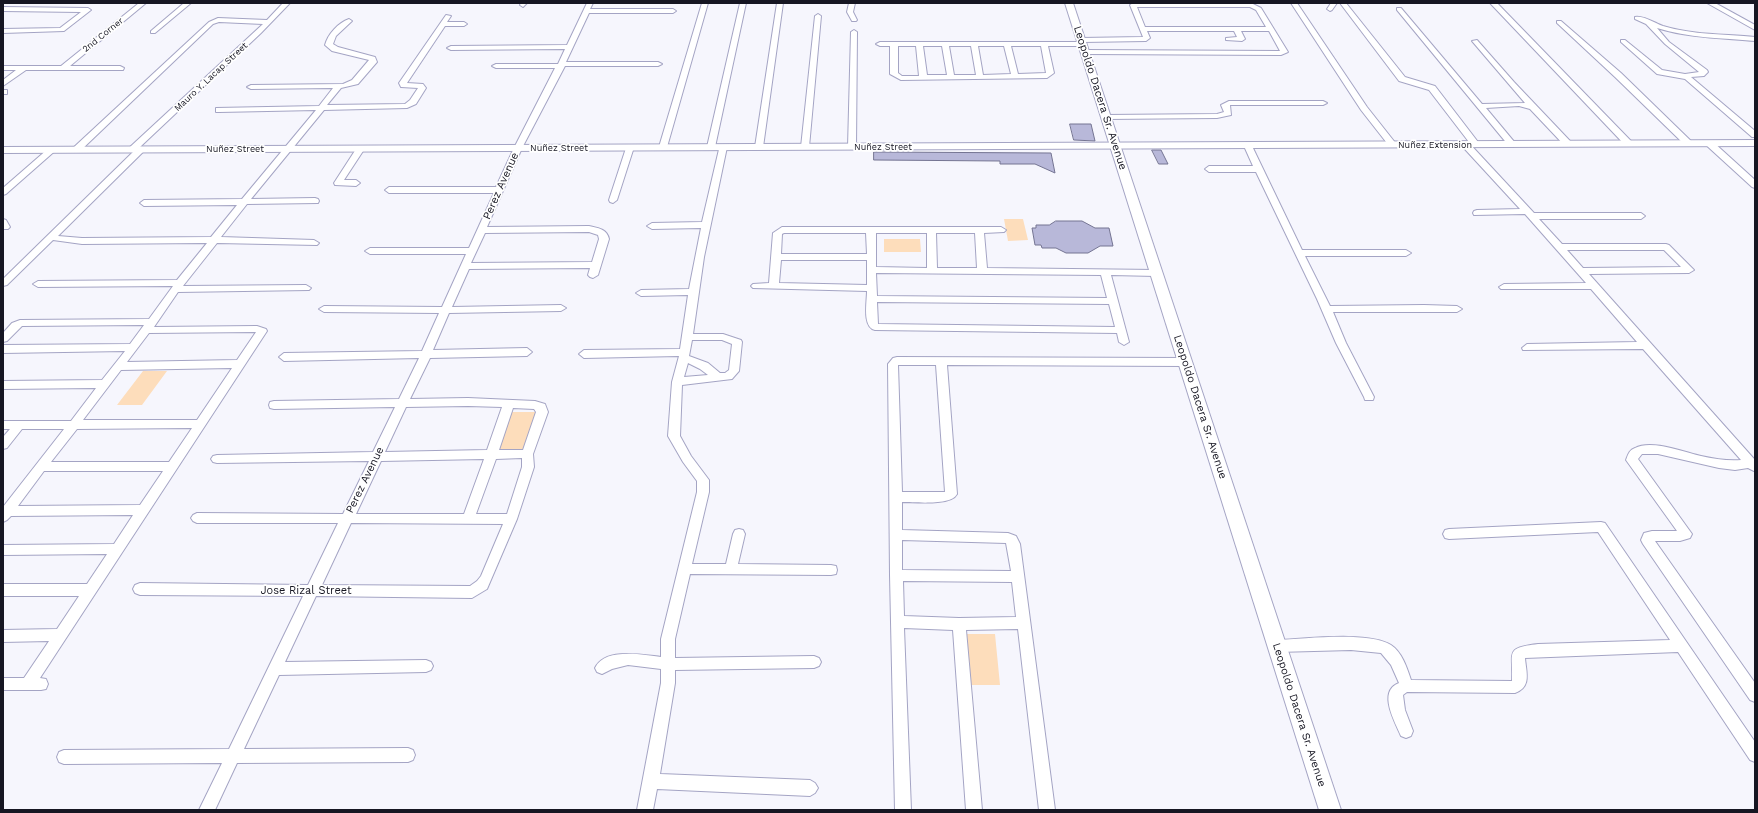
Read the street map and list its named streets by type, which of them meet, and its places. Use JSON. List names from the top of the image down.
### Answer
{
  "streets": {
    "main road": ["Leopoldo Dacera Sr. Avenue"],
    "street": [
      "2nd Corner",
      "Mauro Y. Lacap Street",
      "Nuñez Extension",
      "Nuñez Street",
      "Perez Avenue",
      "Jose Rizal Street"
    ]
  },
  "crossings": [
    ["Mauro Y. Lacap Street", "Nuñez Street"],
    ["Leopoldo Dacera Sr. Avenue", "Nuñez Extension"],
    ["Leopoldo Dacera Sr. Avenue", "Nuñez Street"],
    ["Nuñez Extension", "Nuñez Street"],
    ["Nuñez Street", "Perez Avenue"],
    ["Perez Avenue", "Jose Rizal Street"]
  ]
}
